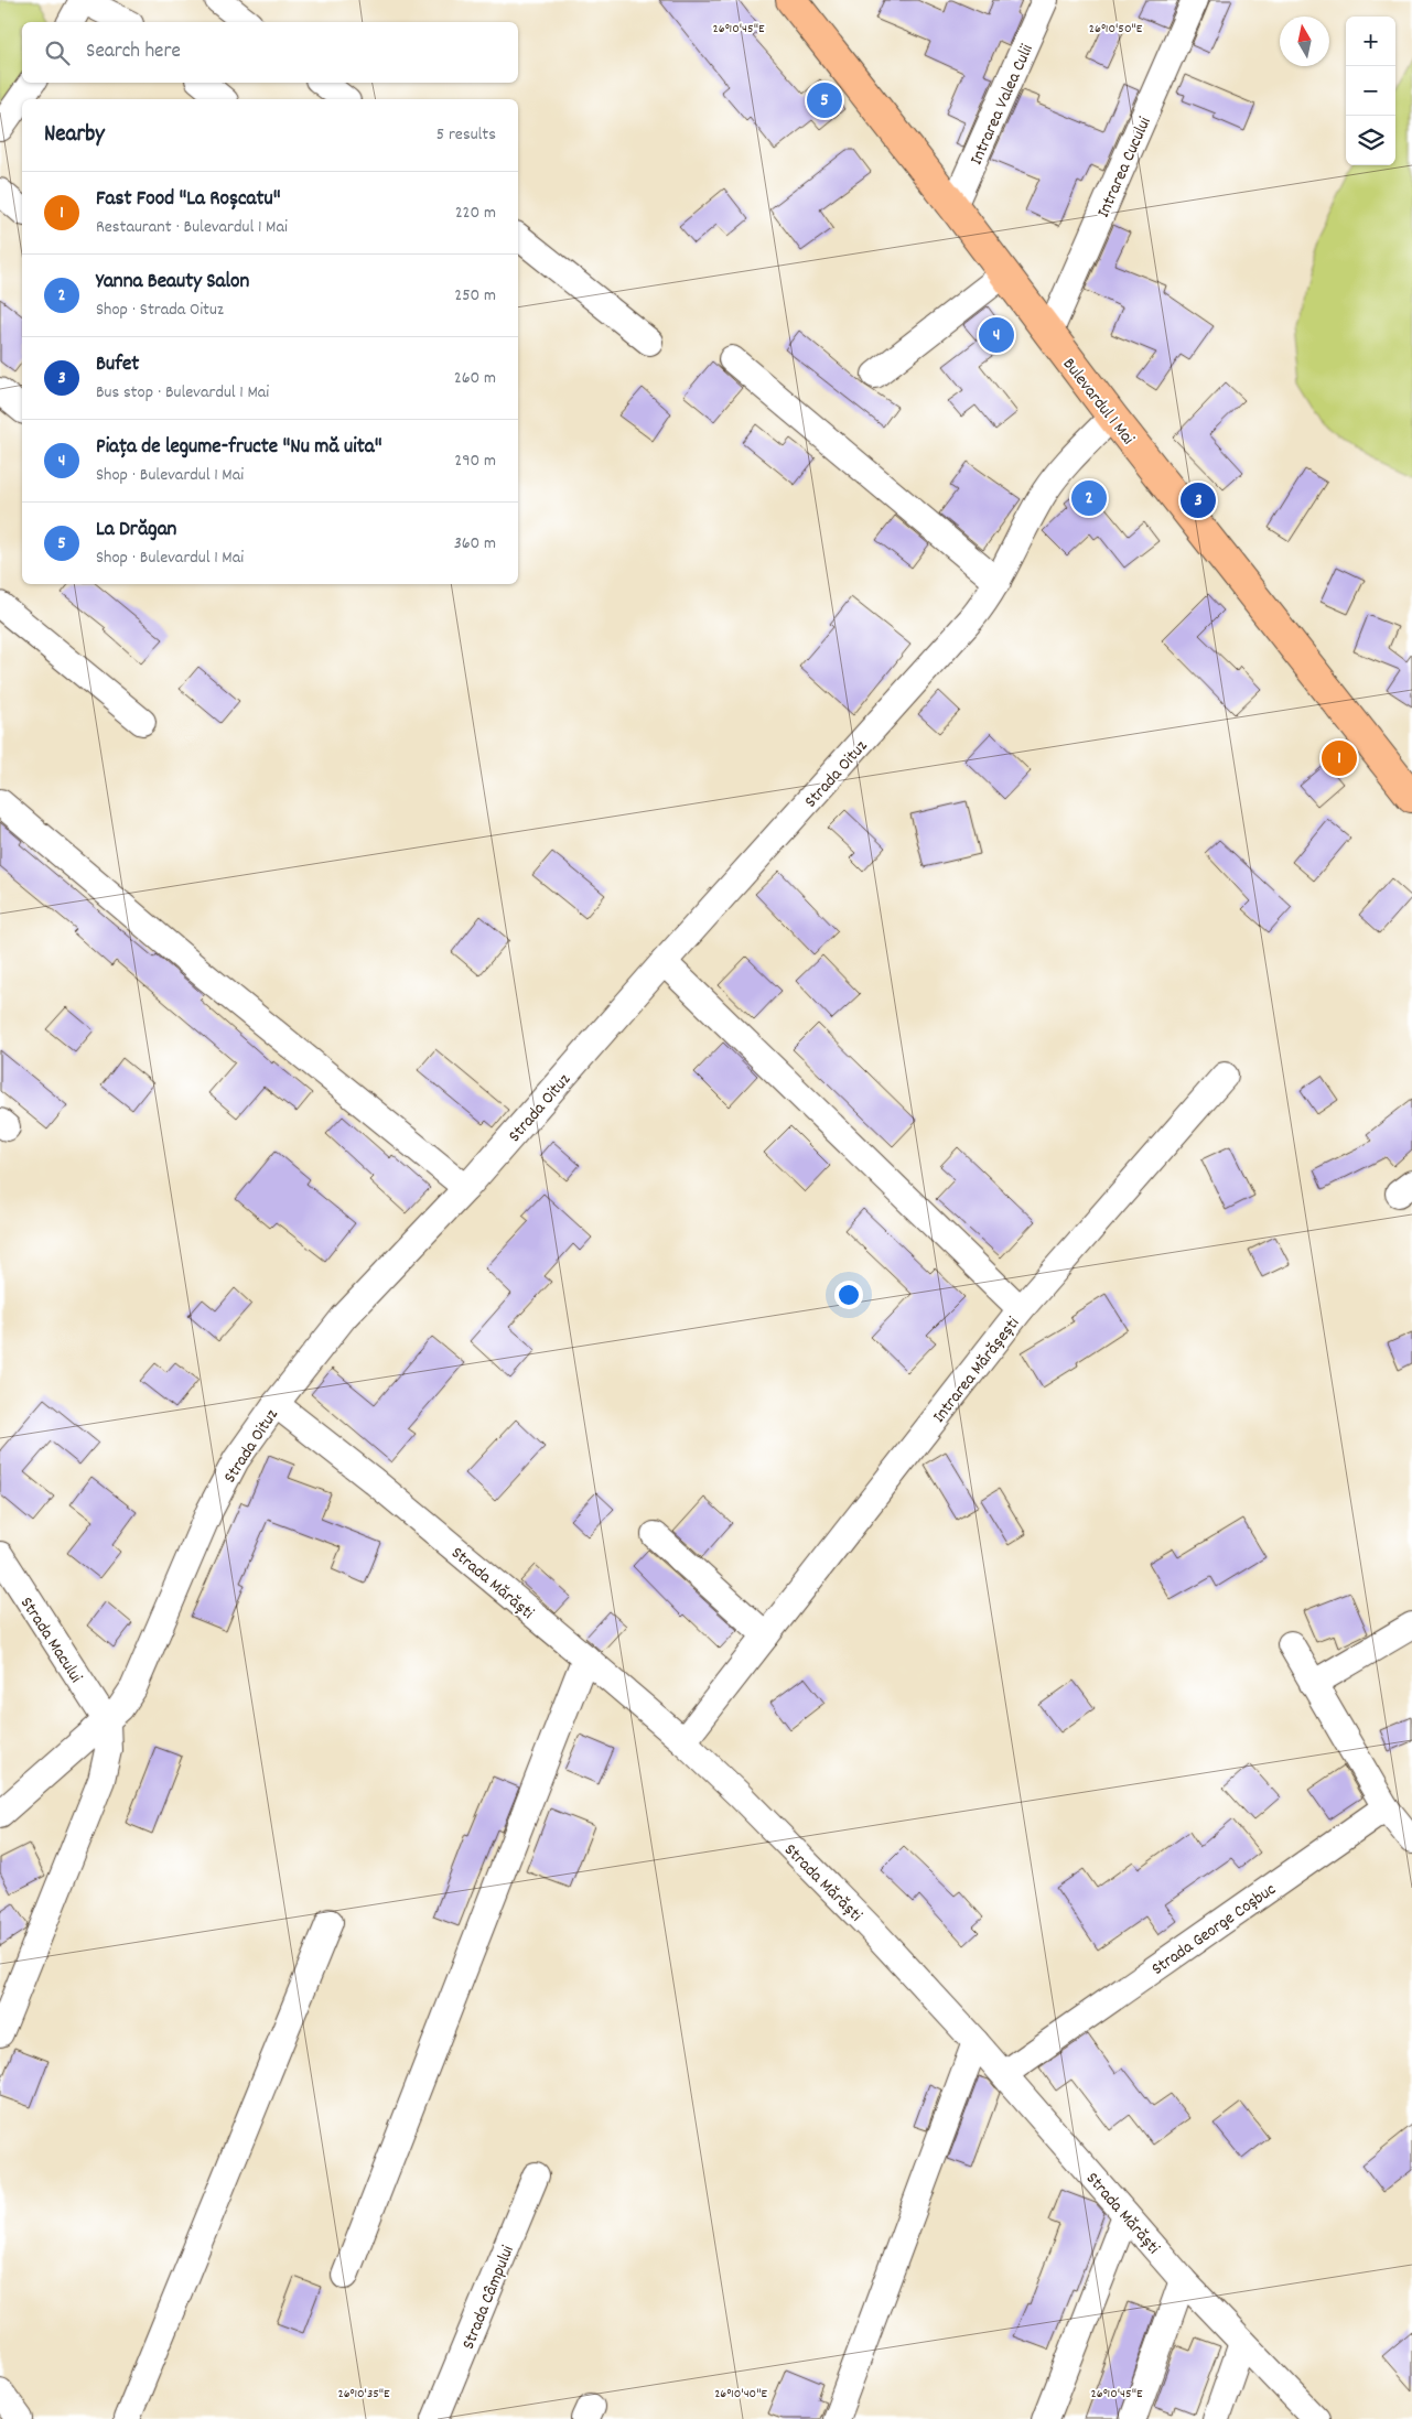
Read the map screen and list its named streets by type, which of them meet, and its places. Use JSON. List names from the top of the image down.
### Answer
{
  "streets": {
    "main road": ["Bulevardul 1 Mai"],
    "street": [
      "Intrarea Valea Culii",
      "Intrarea Cucului",
      "Strada Oituz",
      "Intrarea Mărășești",
      "Strada Mărăști",
      "Strada Macului",
      "Strada George Coșbuc",
      "Strada Câmpului"
    ]
  },
  "crossings": [
    ["Intrarea Valea Culii", "Bulevardul 1 Mai"],
    ["Intrarea Cucului", "Bulevardul 1 Mai"],
    ["Bulevardul 1 Mai", "Strada Oituz"],
    ["Strada Oituz", "Intrarea Mărășești"],
    ["Strada Oituz", "Strada Mărăști"],
    ["Strada Oituz", "Strada Macului"],
    ["Intrarea Mărășești", "Strada Mărăști"],
    ["Strada Mărăști", "Strada George Coșbuc"]
  ],
  "north": "top",
  "page": {
    "map_buttons": ["+", "−"],
    "search": "Search here",
    "pins": [
      "5",
      "4",
      "2",
      "3",
      "1"
    ],
    "heading": ["Nearby", "5 results"],
    "list": [
      {
        "mark": "1",
        "name": "Fast Food \"La Roșcatu\"",
        "note": "Restaurant · Bulevardul 1 Mai",
        "value": "220 m"
      },
      {
        "mark": "2",
        "name": "Yanna Beauty Salon",
        "note": "Shop · Strada Oituz",
        "value": "250 m"
      },
      {
        "mark": "3",
        "name": "Bufet",
        "note": "Bus stop · Bulevardul 1 Mai",
        "value": "260 m"
      },
      {
        "mark": "4",
        "name": "Piața de legume-fructe \"Nu mă uita\"",
        "note": "Shop · Bulevardul 1 Mai",
        "value": "290 m"
      },
      {
        "mark": "5",
        "name": "La Drăgan",
        "note": "Shop · Bulevardul 1 Mai",
        "value": "360 m"
      }
    ]
  },
  "coordinates": [
    "26°10'45\"E",
    "26°10'50\"E",
    "26°10'35\"E",
    "26°10'40\"E"
  ]
}
